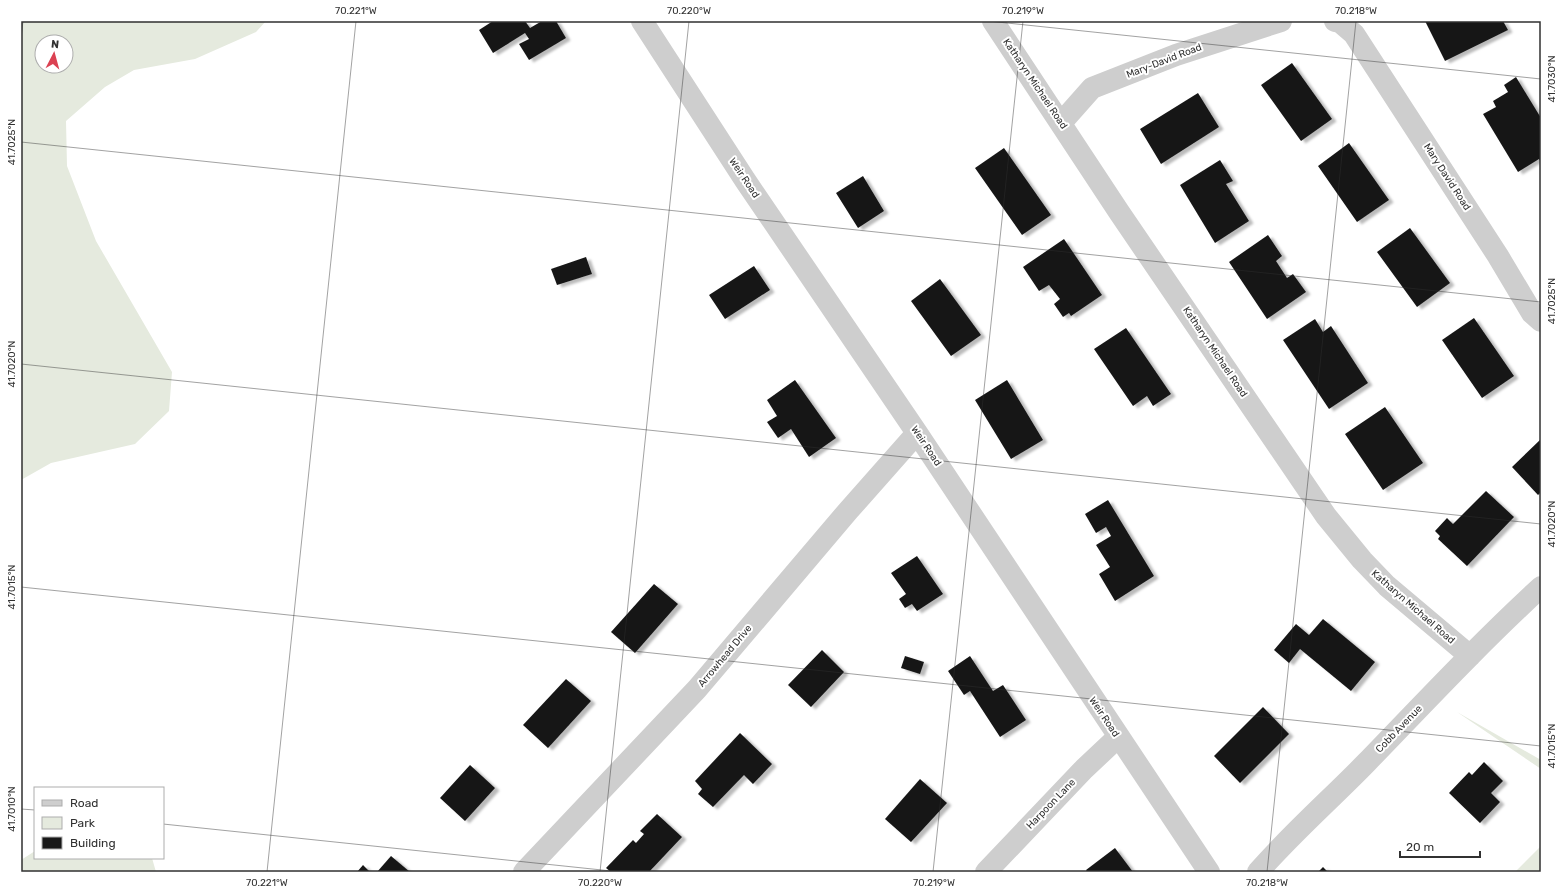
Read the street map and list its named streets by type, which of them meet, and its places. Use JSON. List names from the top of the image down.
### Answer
{
  "streets": {
    "street": [
      "Mary-David Road",
      "Katharyn Michael Road",
      "Mary David Road",
      "Weir Road",
      "Arrowhead Drive",
      "Cobb Avenue",
      "Harpoon Lane"
    ]
  },
  "crossings": [
    ["Mary-David Road", "Katharyn Michael Road"],
    ["Katharyn Michael Road", "Cobb Avenue"],
    ["Weir Road", "Arrowhead Drive"],
    ["Weir Road", "Harpoon Lane"]
  ],
  "legend": ["Road", "Park", "Building"],
  "scale_bar": "20 m",
  "north": "top",
  "coordinates": [
    "70.221°W",
    "70.220°W",
    "70.219°W",
    "70.218°W",
    "41.7030°N",
    "41.7025°N",
    "41.7020°N",
    "41.7015°N",
    "41.7010°N"
  ]
}
